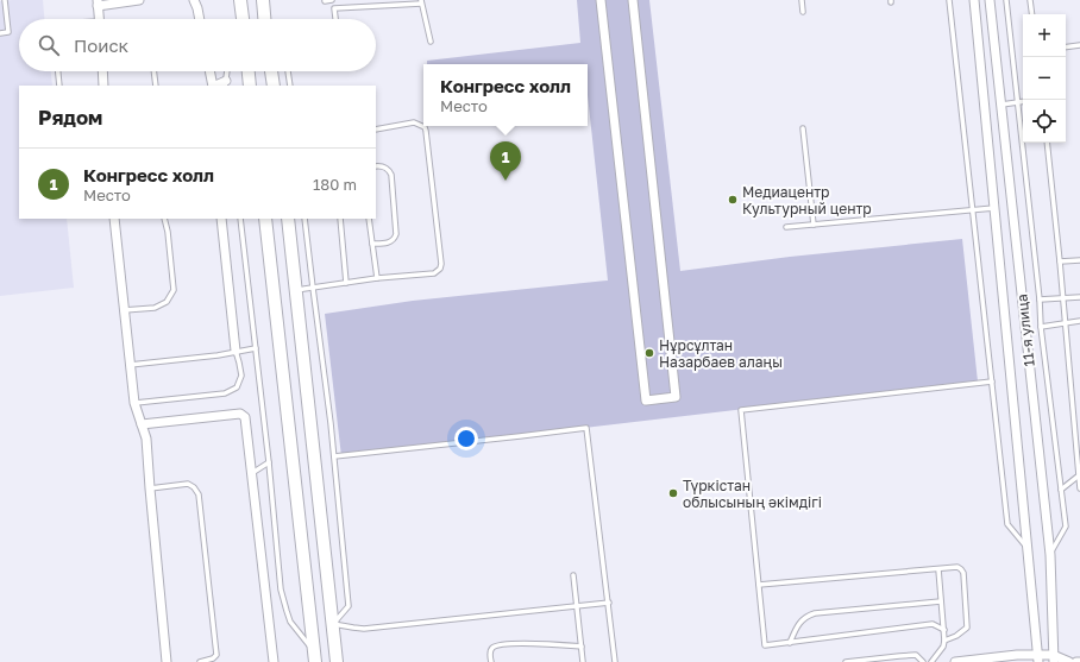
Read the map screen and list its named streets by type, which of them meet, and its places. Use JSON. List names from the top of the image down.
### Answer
{
  "streets": {
    "street": ["11-я улица"]
  },
  "places": ["Медиацентр Культурный центр", "Нұрсұлтан Назарбаев алаңы", "Түркістан облысының әкімдігі"],
  "page": {
    "map_buttons": ["+", "−"],
    "search": "Поиск",
    "popup": ["Конгресс холл", "Место"],
    "heading": "Рядом",
    "pins": "1",
    "list": [
      {
        "mark": "1",
        "name": "Конгресс холл",
        "note": "Место",
        "value": "180 m"
      }
    ]
  }
}
